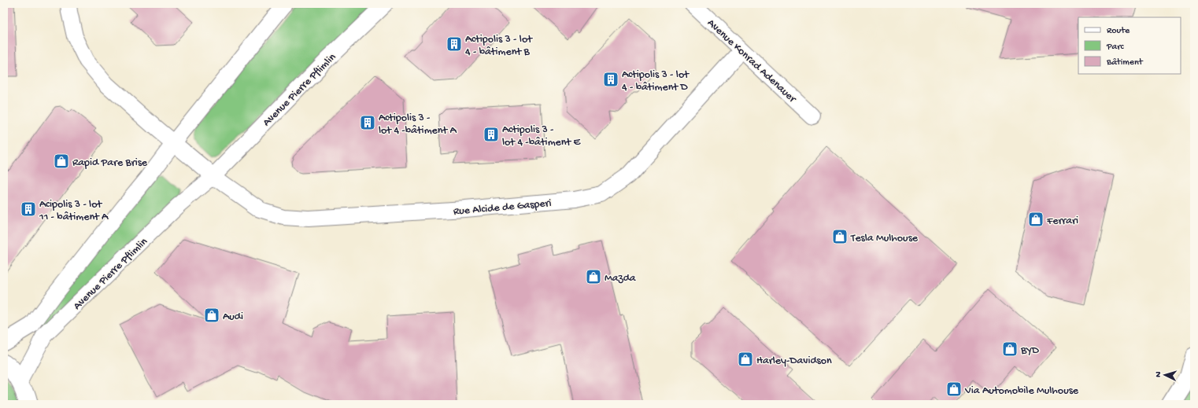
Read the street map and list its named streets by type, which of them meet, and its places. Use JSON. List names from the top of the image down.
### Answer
{
  "streets": {
    "street": ["Avenue Konrad Adenauer", "Avenue Pierre Pflimlin", "Rue Alcide de Gasperi"]
  },
  "crossings": [
    ["Avenue Konrad Adenauer", "Rue Alcide de Gasperi"],
    ["Avenue Pierre Pflimlin", "Rue Alcide de Gasperi"]
  ],
  "places": {
    "building": [
      "Actipolis 3 - lot 4 - bâtiment B",
      "Actipolis 3 - lot 4 - bâtiment D",
      "Actipolis 3 - lot 4 -bâtiment A",
      "Actipolis 3 - lot 4 -bâtiment E",
      "Acipolis 3 - lot 11 - bâtiment A"
    ],
    "shop": [
      "Rapid Pare Brise",
      "Ferrari",
      "Tesla Mulhouse",
      "Mazda",
      "Audi",
      "BYD",
      "Harley-Davidson",
      "Via Automobile Mulhouse"
    ]
  },
  "legend": ["Route", "Parc", "Bâtiment"],
  "north": "left"
}
